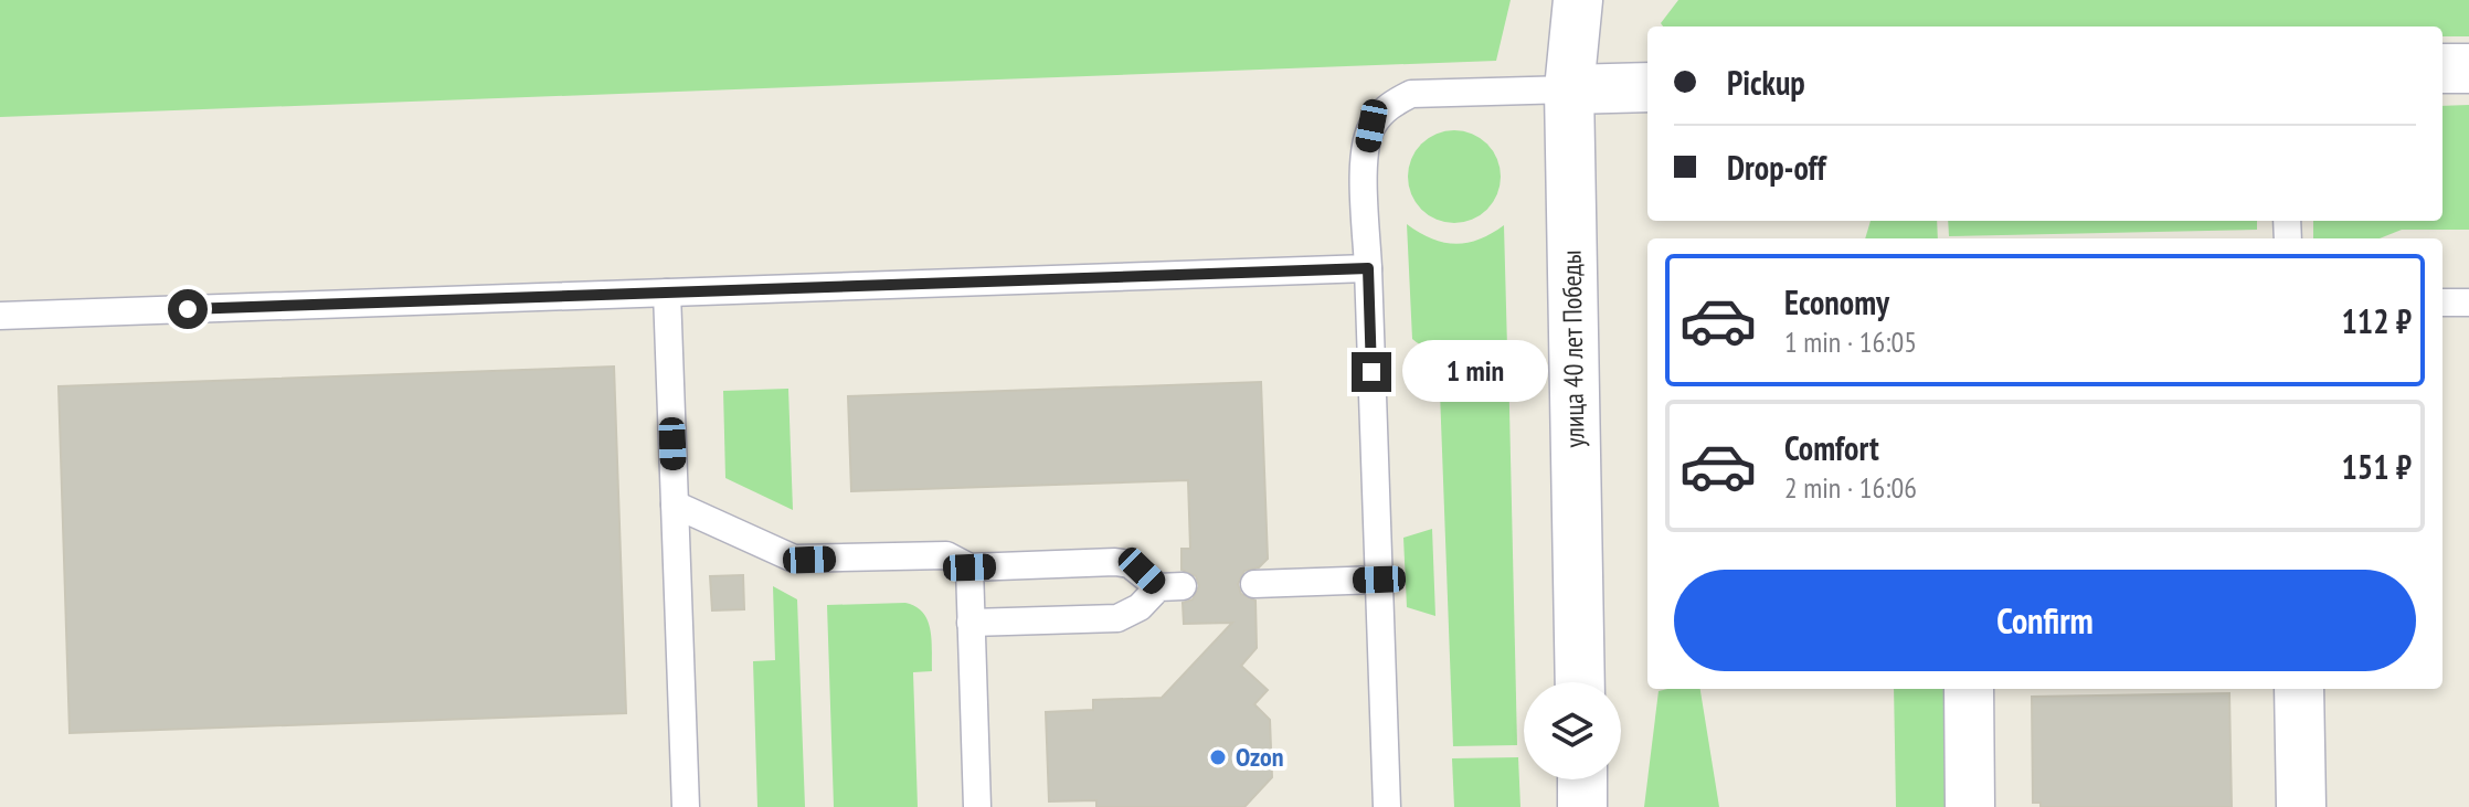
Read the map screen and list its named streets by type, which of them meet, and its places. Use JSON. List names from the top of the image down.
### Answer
{
  "streets": {
    "street": ["улица 40 лет Победы"]
  },
  "places": ["Ozon"],
  "page": {
    "banner": ["Pickup", "Drop-off"],
    "list": [
      {
        "name": "Economy",
        "note": "1 min · 16:05",
        "value": "112 ₽"
      },
      {
        "name": "Comfort",
        "note": "2 min · 16:06",
        "value": "151 ₽"
      }
    ],
    "bubble": "1 min",
    "buttons": "Confirm"
  }
}
